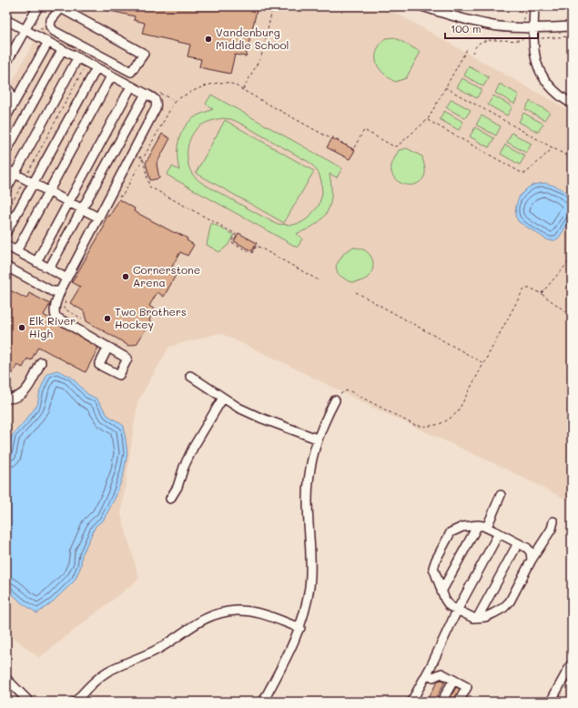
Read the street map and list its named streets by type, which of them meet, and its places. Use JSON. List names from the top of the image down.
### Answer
{
  "places": [
    "Vandenburg Middle School",
    "Cornerstone Arena",
    "Two Brothers Hockey",
    "Elk River High"
  ],
  "scale_bar": "100 m"
}
